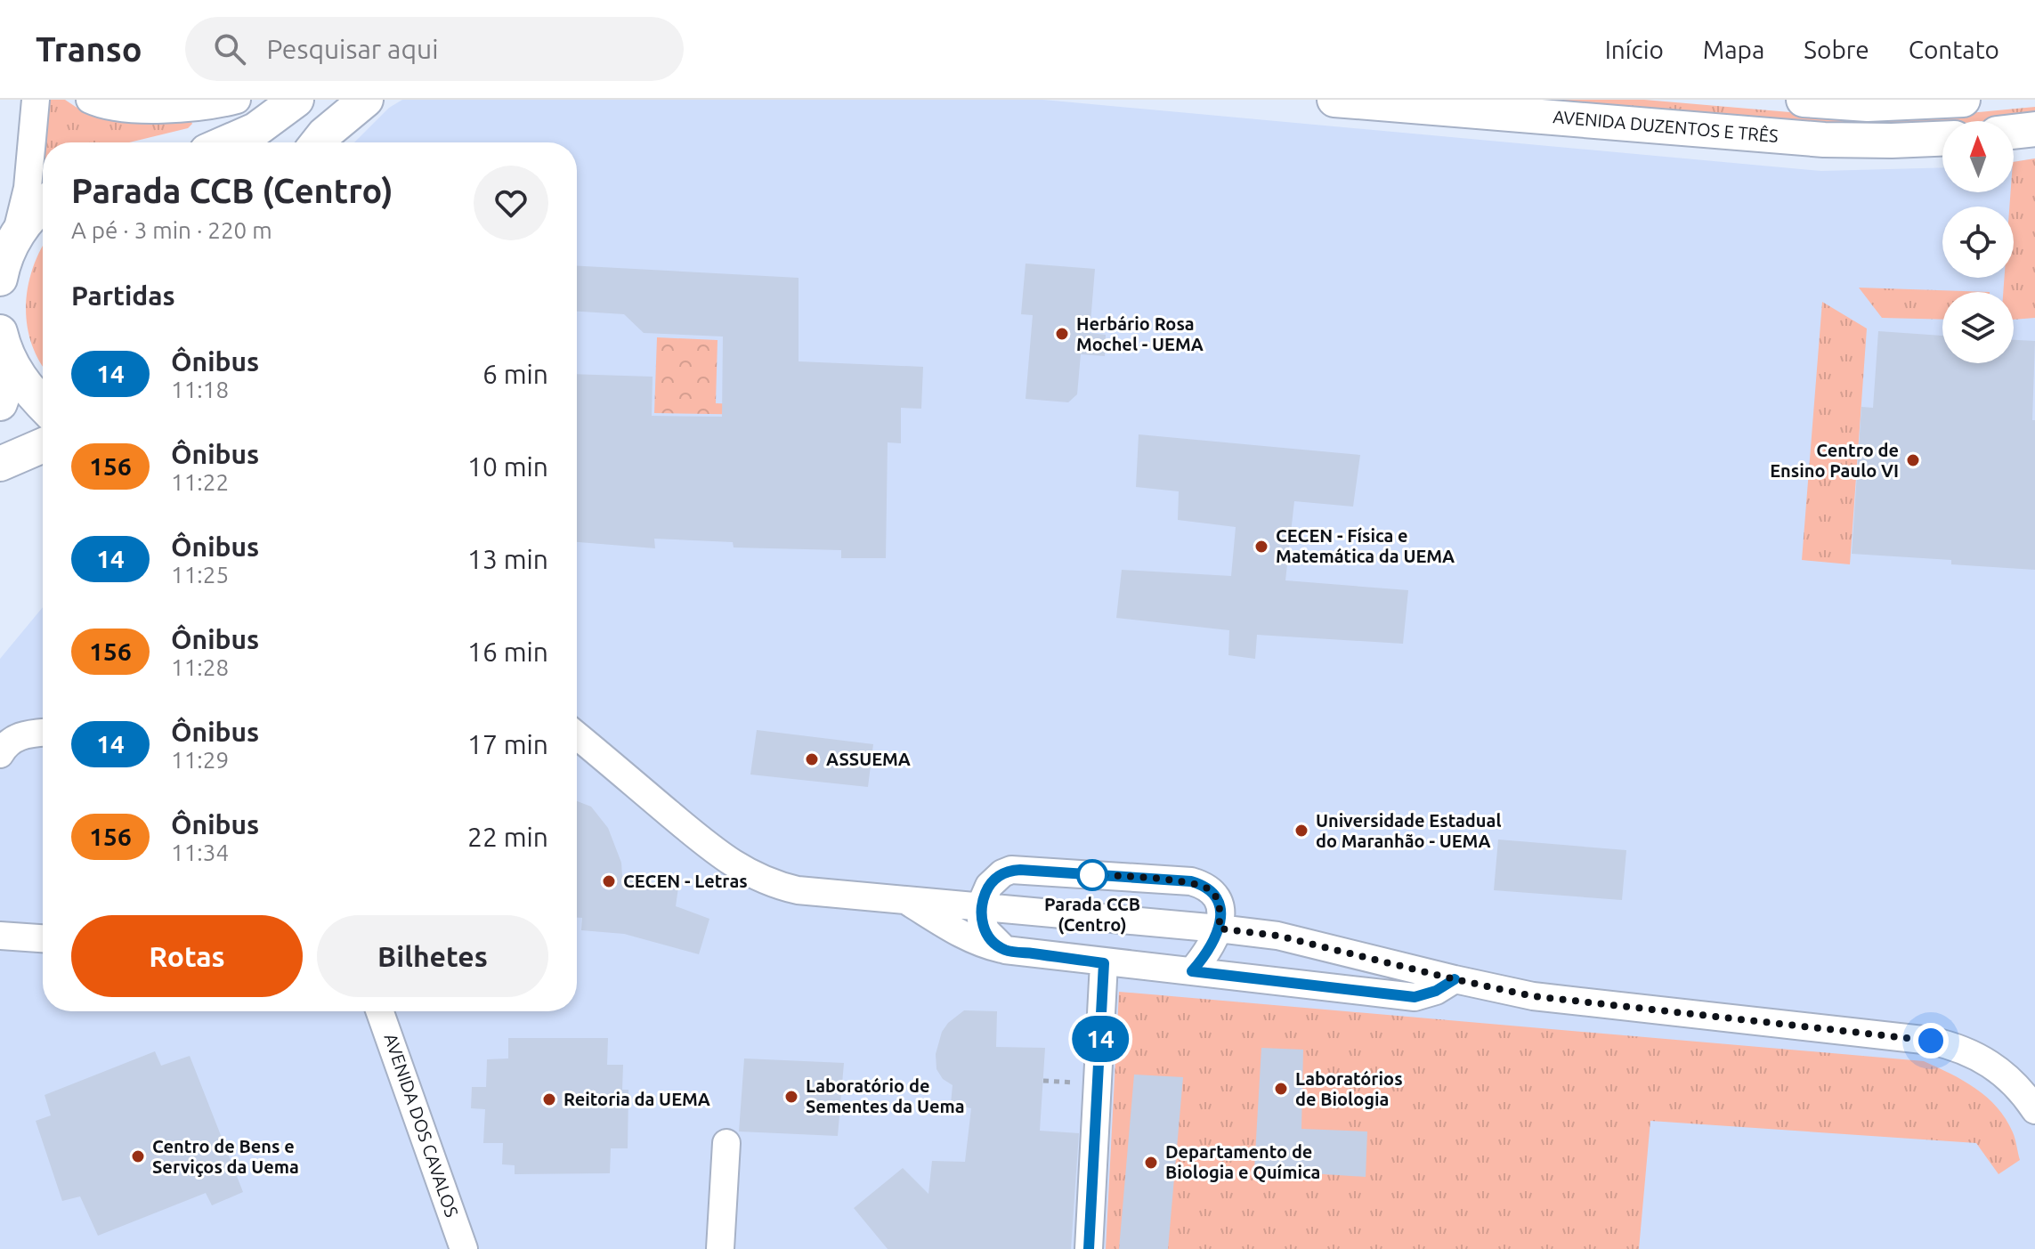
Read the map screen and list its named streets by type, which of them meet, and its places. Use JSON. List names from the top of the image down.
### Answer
{
  "streets": {
    "main road": ["AVENIDA DUZENTOS E TRÊS"],
    "street": ["AVENIDA DOS CAVALOS"]
  },
  "places": [
    "Herbário Rosa Mochel - UEMA",
    "Centro de Ensino Paulo VI",
    "CECEN - Física e Matemática da UEMA",
    "ASSUEMA",
    "Universidade Estadual do Maranhão - UEMA",
    "Parada CCB (Centro)",
    "CECEN - Letras",
    "Laboratórios de Biologia",
    "Laboratório de Sementes da Uema",
    "Reitoria da UEMA",
    "Centro de Bens e Serviços da Uema",
    "Departamento de Biologia e Química"
  ],
  "lines": ["bus line 14"],
  "north": "top",
  "page": {
    "header": "Transo",
    "search": "Pesquisar aqui",
    "nav": [
      "Início",
      "Mapa",
      "Sobre",
      "Contato"
    ],
    "on_map": "14",
    "heading": [
      ["Parada CCB (Centro)", "A pé · 3 min · 220 m"],
      "Partidas"
    ],
    "list": [
      {
        "mark": "14",
        "name": "Ônibus",
        "note": "11:18",
        "value": "6 min"
      },
      {
        "mark": "156",
        "name": "Ônibus",
        "note": "11:22",
        "value": "10 min"
      },
      {
        "mark": "14",
        "name": "Ônibus",
        "note": "11:25",
        "value": "13 min"
      },
      {
        "mark": "156",
        "name": "Ônibus",
        "note": "11:28",
        "value": "16 min"
      },
      {
        "mark": "14",
        "name": "Ônibus",
        "note": "11:29",
        "value": "17 min"
      },
      {
        "mark": "156",
        "name": "Ônibus",
        "note": "11:34",
        "value": "22 min"
      }
    ],
    "buttons": ["Rotas", "Bilhetes"]
  }
}
